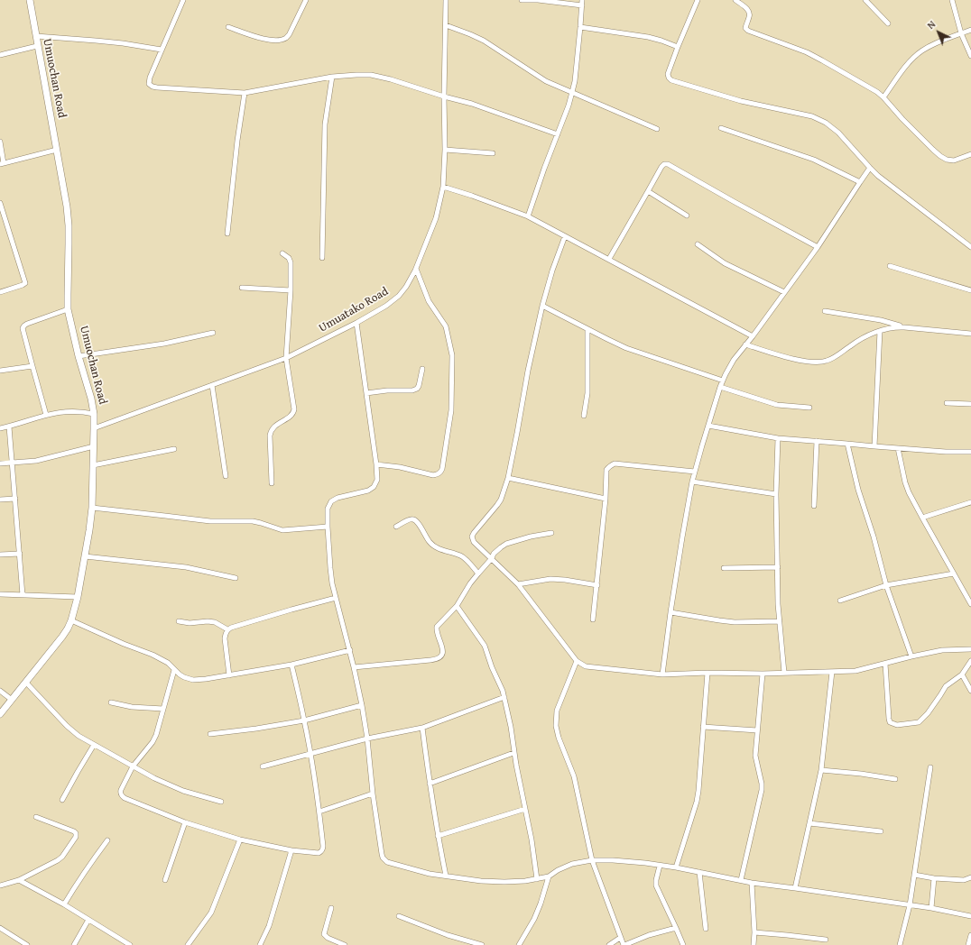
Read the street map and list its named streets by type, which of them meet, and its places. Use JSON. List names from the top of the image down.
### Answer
{
  "streets": {
    "street": ["Umuochan Road", "Umuatako Road"]
  },
  "crossings": [
    ["Umuochan Road", "Umuatako Road"]
  ],
  "north": "top left"
}
